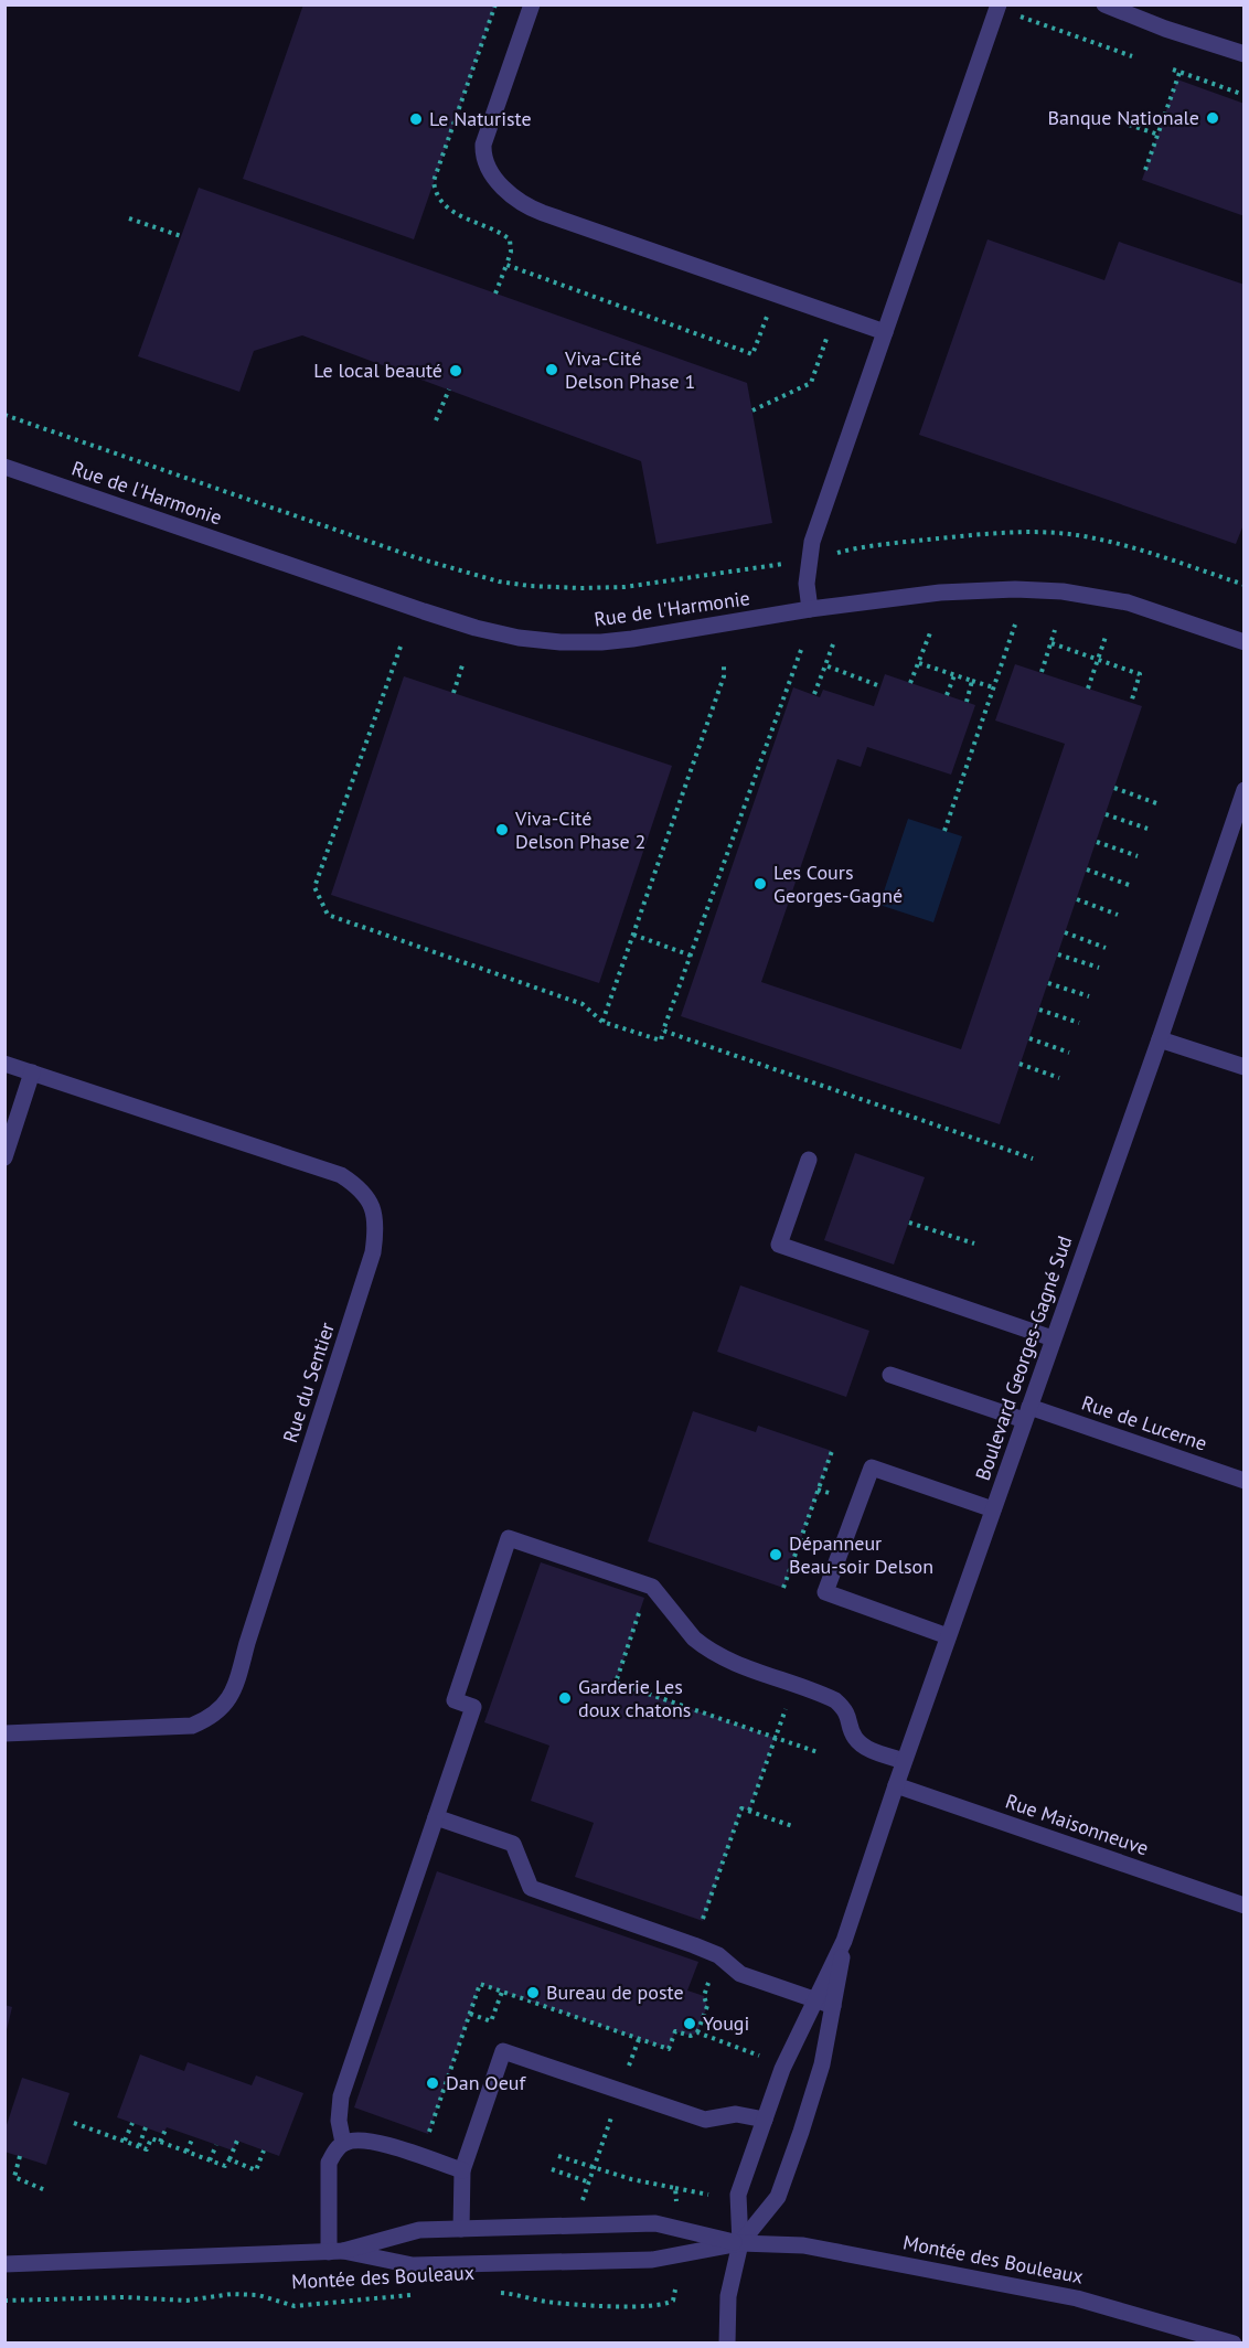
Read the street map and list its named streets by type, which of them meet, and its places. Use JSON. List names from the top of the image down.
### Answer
{
  "streets": {
    "street": [
      "Rue de l'Harmonie",
      "Boulevard Georges-Gagné Sud",
      "Rue du Sentier",
      "Rue de Lucerne",
      "Rue Maisonneuve",
      "Montée des Bouleaux"
    ]
  },
  "crossings": [
    ["Boulevard Georges-Gagné Sud", "Rue de Lucerne"],
    ["Boulevard Georges-Gagné Sud", "Rue Maisonneuve"],
    ["Boulevard Georges-Gagné Sud", "Montée des Bouleaux"]
  ],
  "places": [
    "Banque Nationale",
    "Le Naturiste",
    "Viva-Cité Delson Phase 1",
    "Le local beauté",
    "Viva-Cité Delson Phase 2",
    "Les Cours Georges-Gagné",
    "Dépanneur Beau-soir Delson",
    "Garderie Les doux chatons",
    "Bureau de poste",
    "Yougi",
    "Dan Oeuf"
  ]
}
